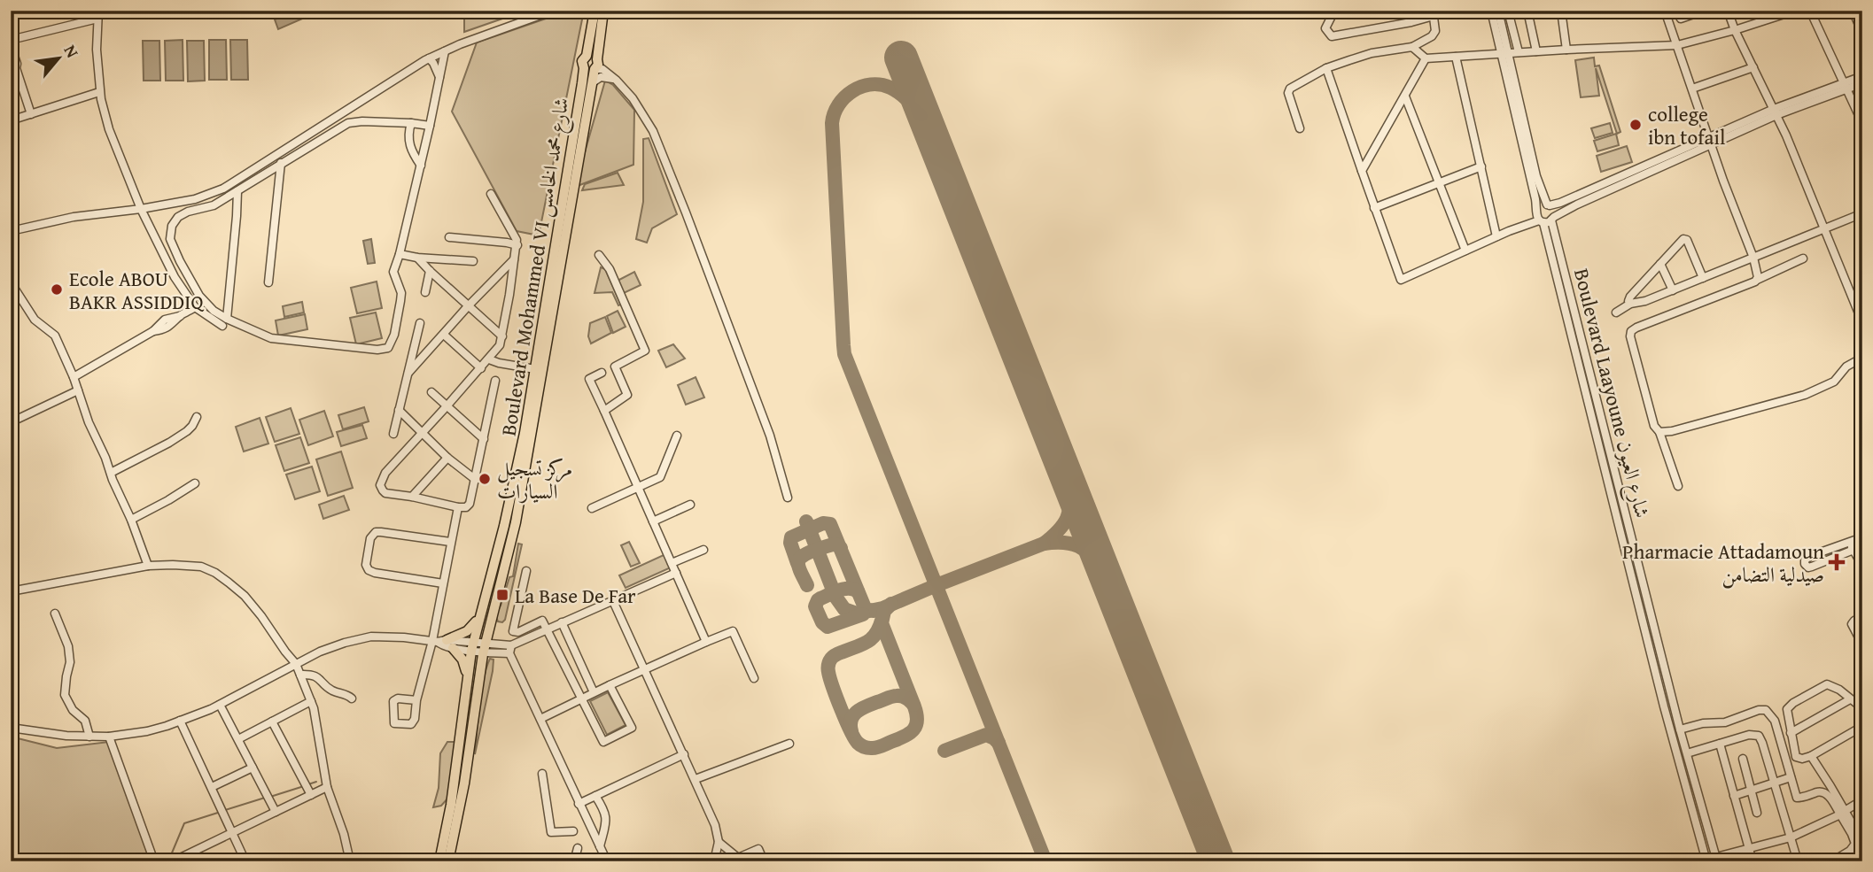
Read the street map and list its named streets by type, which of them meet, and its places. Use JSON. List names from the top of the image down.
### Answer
{
  "streets": {
    "main road": ["Boulevard Mohammed VI شارع محمد الخامس"],
    "street": ["Boulevard Laayoune شارع العيون"]
  },
  "places": {
    "other": ["college ibn tofail", "Ecole ABOU BAKR ASSIDDIQ", "مركز تسجيل السيارات"],
    "health": ["Pharmacie Attadamoun صيدلية التضامن"],
    "transit": ["La Base De Far"]
  },
  "north": "top right"
}
